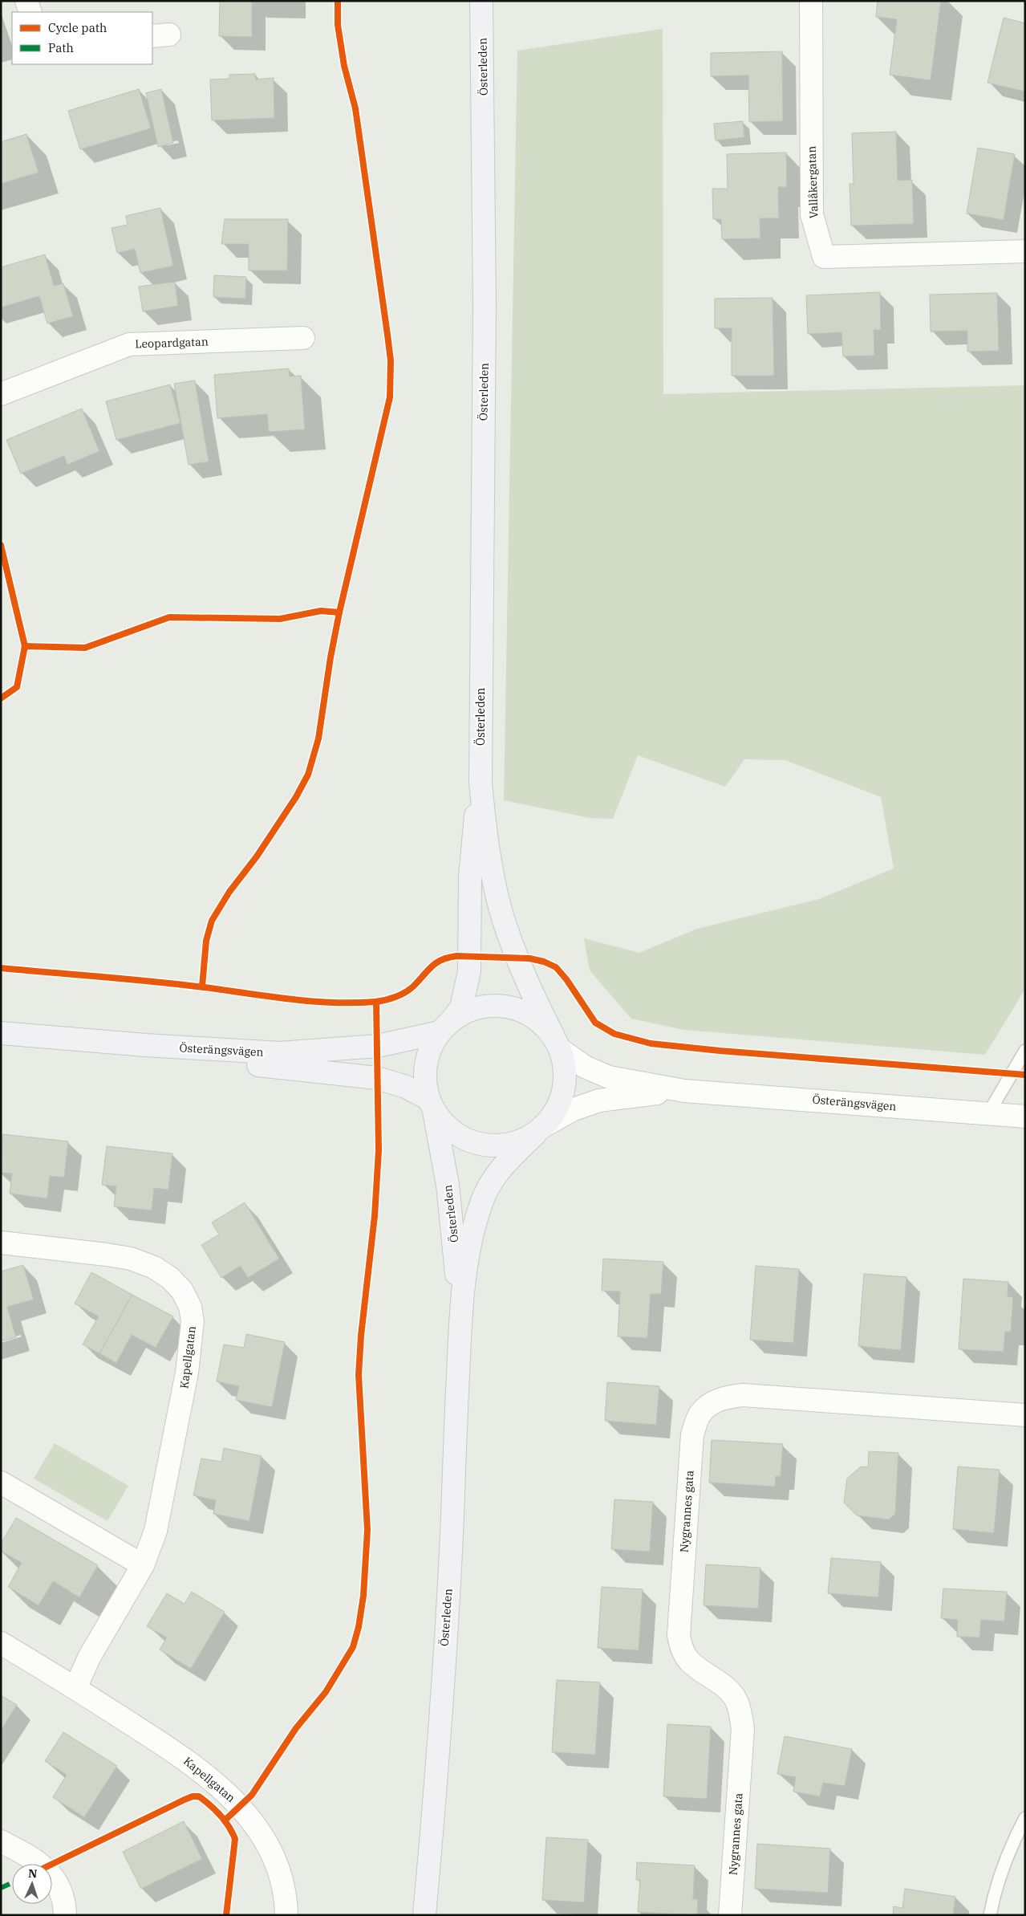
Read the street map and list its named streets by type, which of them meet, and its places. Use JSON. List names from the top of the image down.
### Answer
{
  "streets": {
    "main road": ["Österleden", "Österängsvägen"],
    "street": [
      "Vallåkergatan",
      "Leopardgatan",
      "Kapellgatan",
      "Nygrannes gata"
    ]
  },
  "crossings": [
    ["Österleden", "Österängsvägen"]
  ],
  "legend": ["Cycle path", "Path"],
  "north": "top"
}
